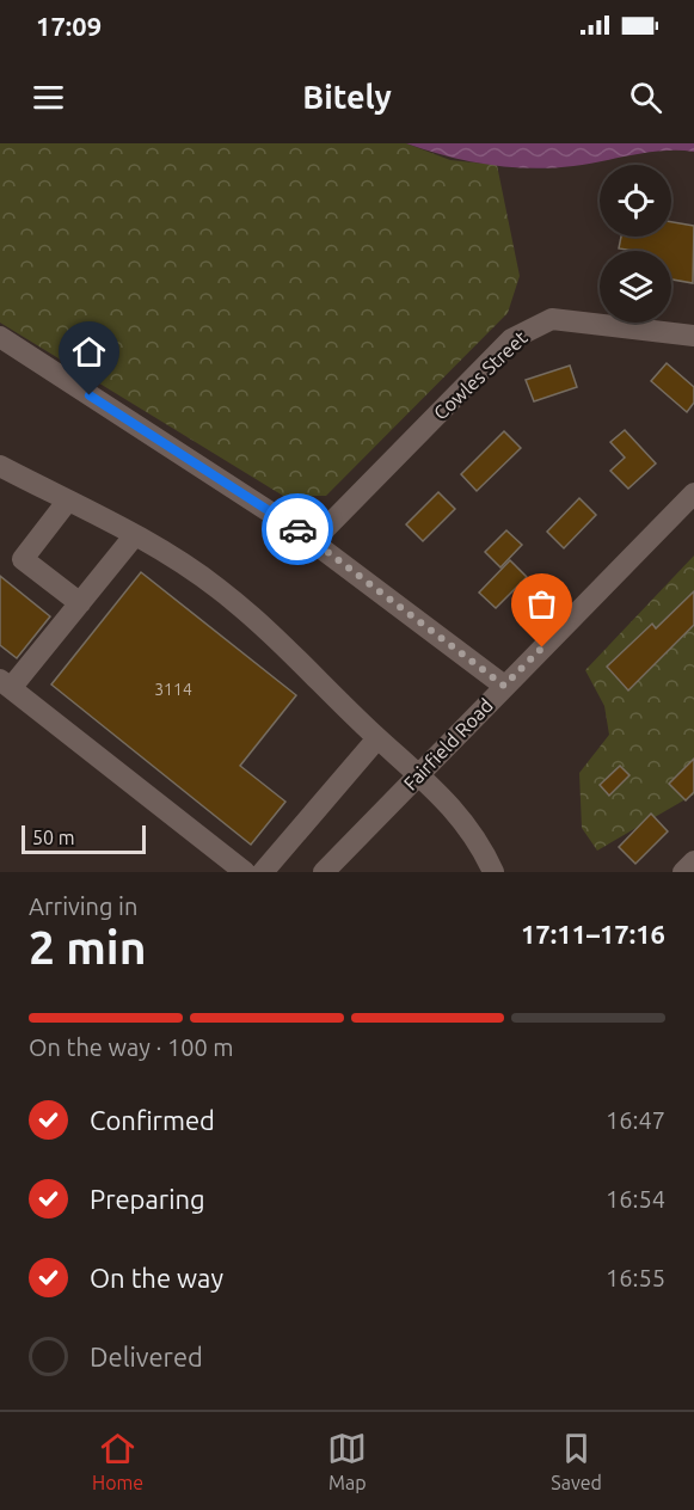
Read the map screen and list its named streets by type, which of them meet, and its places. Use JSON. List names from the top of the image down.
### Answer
{
  "streets": {
    "street": ["Cowles Street", "Fairfield Road"]
  },
  "house_numbers": ["3114"],
  "scale_bar": "50 m",
  "page": {
    "status": "17:09",
    "header": "Bitely",
    "scale": "50 m",
    "heading": ["2 min", "Arriving in", "17:11–17:16"],
    "bar": "On the way · 100 m",
    "list": [
      ["Confirmed", "16:47"],
      ["Preparing", "16:54"],
      ["On the way", "16:55"],
      "Delivered"
    ],
    "tabs": ["Home", "Map", "Saved"]
  }
}
